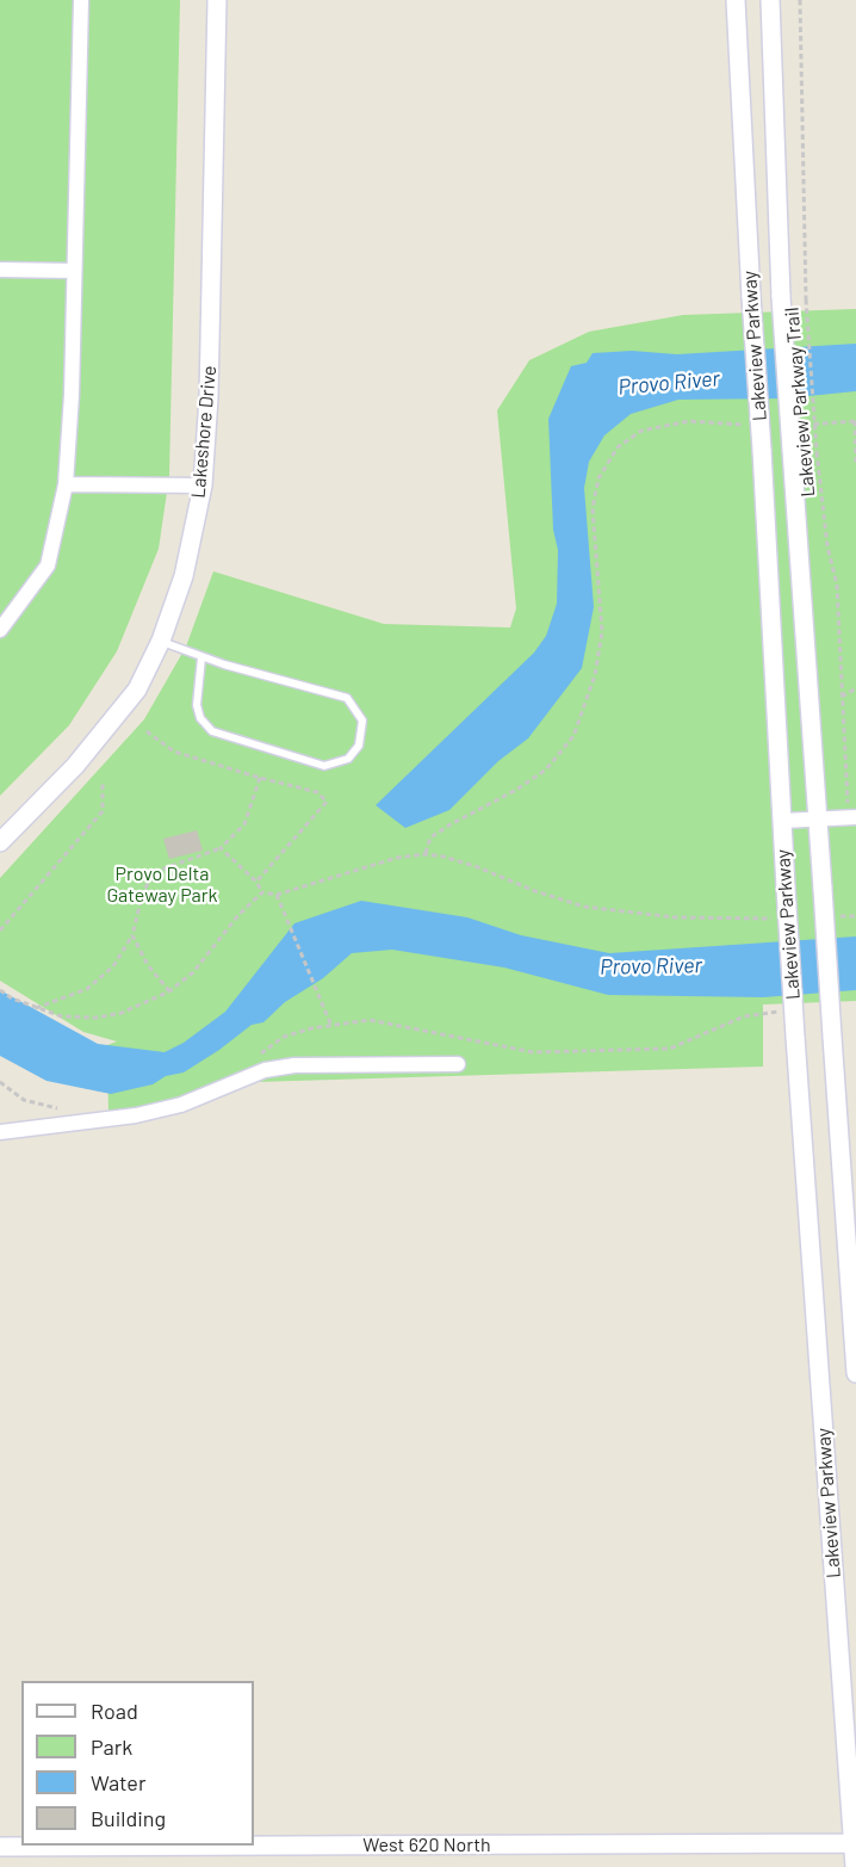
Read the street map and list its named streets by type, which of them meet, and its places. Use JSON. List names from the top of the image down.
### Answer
{
  "streets": {
    "street": ["Lakeview Parkway", "Lakeshore Drive", "West 620 North"],
    "path": ["Lakeview Parkway Trail"]
  },
  "crossings": [
    ["Lakeview Parkway", "West 620 North"]
  ],
  "water": ["Provo River"],
  "parks": ["Provo Delta Gateway Park"],
  "legend": [
    "Road",
    "Park",
    "Water",
    "Building"
  ]
}
